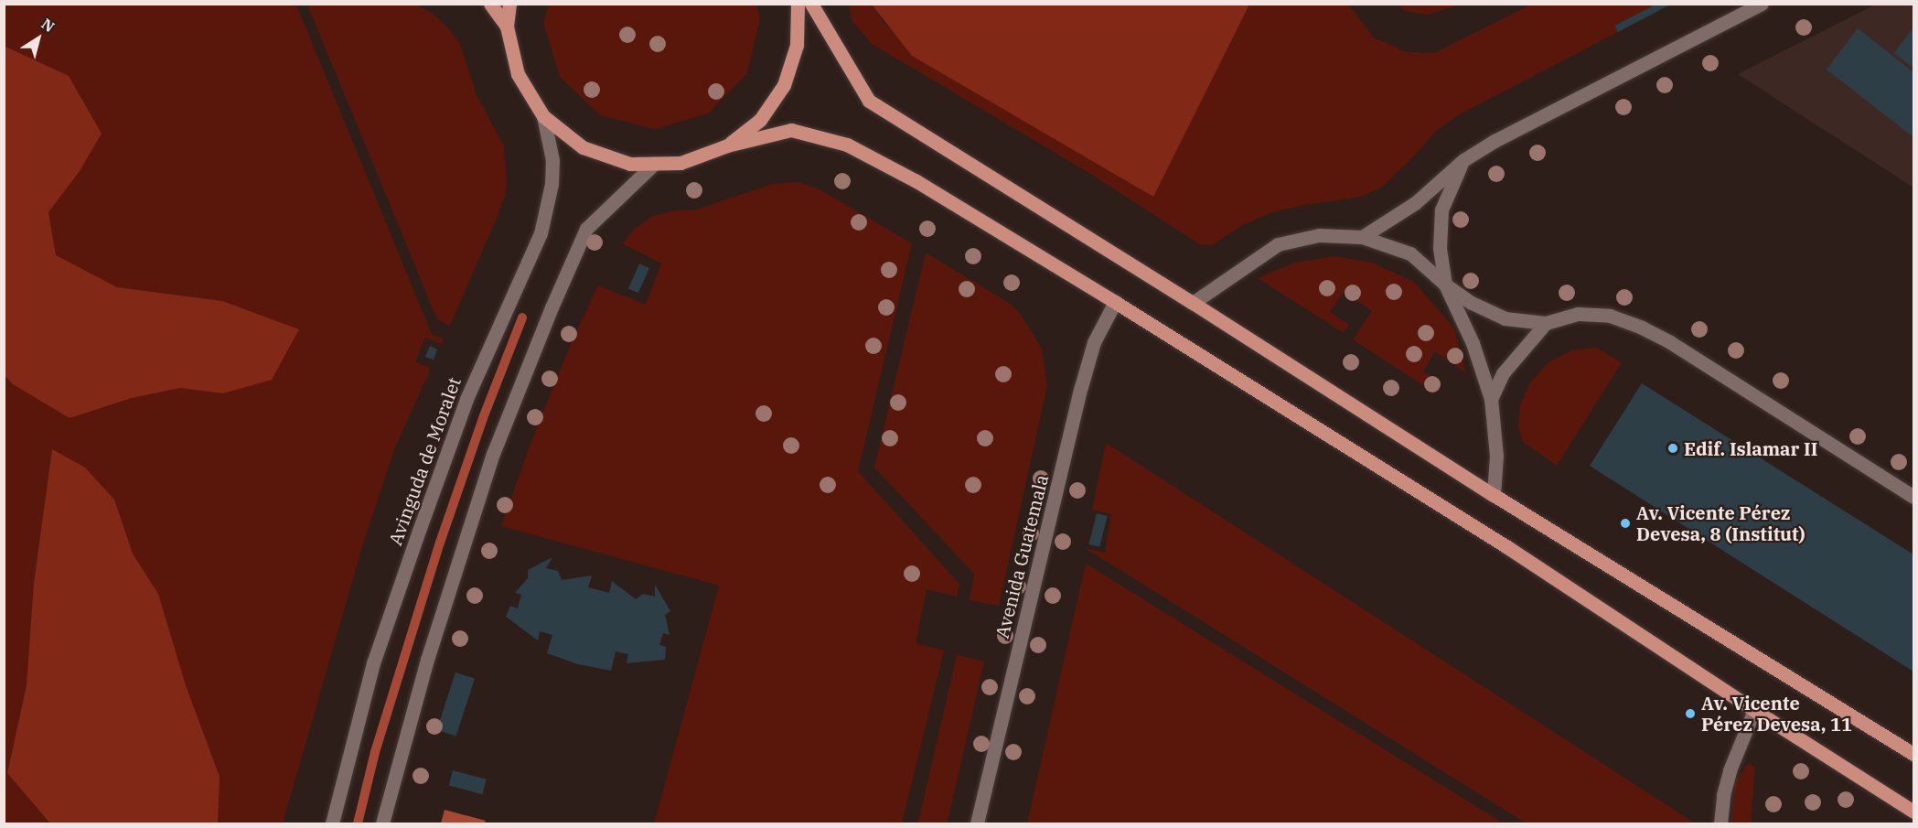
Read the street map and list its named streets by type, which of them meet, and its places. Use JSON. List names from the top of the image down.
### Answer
{
  "streets": {
    "street": ["Avinguda de Moralet", "Avenida Guatemala"]
  },
  "places": ["Edif. Islamar II", "Av. Vicente Pérez Devesa, 8 (Institut)", "Av. Vicente Pérez Devesa, 11"],
  "north": "top right"
}
